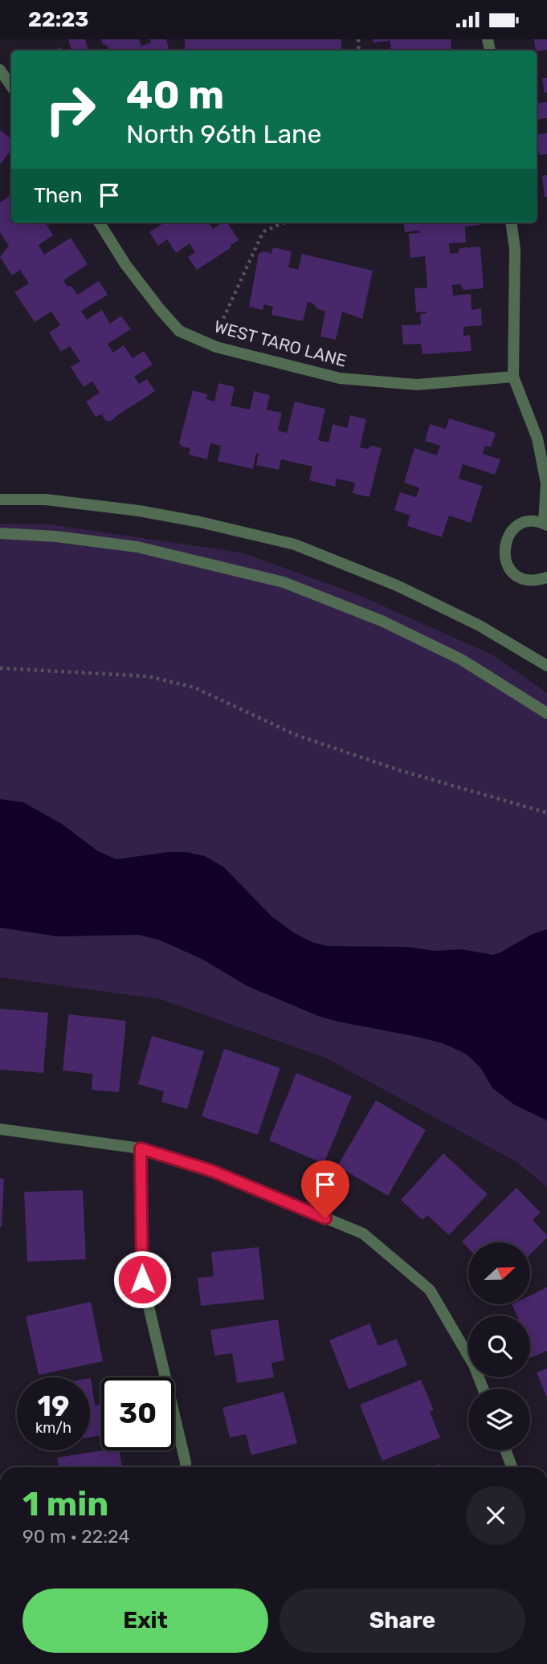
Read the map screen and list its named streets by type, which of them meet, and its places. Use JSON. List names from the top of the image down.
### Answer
{
  "streets": {
    "street": ["WEST TARO LANE"]
  },
  "north": "right",
  "page": {
    "status": "22:23",
    "turn": ["40 m", "North 96th Lane"],
    "then": "Then",
    "speed": "19 km/h",
    "limit": "30",
    "heading": ["1 min", "90 m · 22:24"],
    "buttons": ["Exit", "Share"]
  }
}
